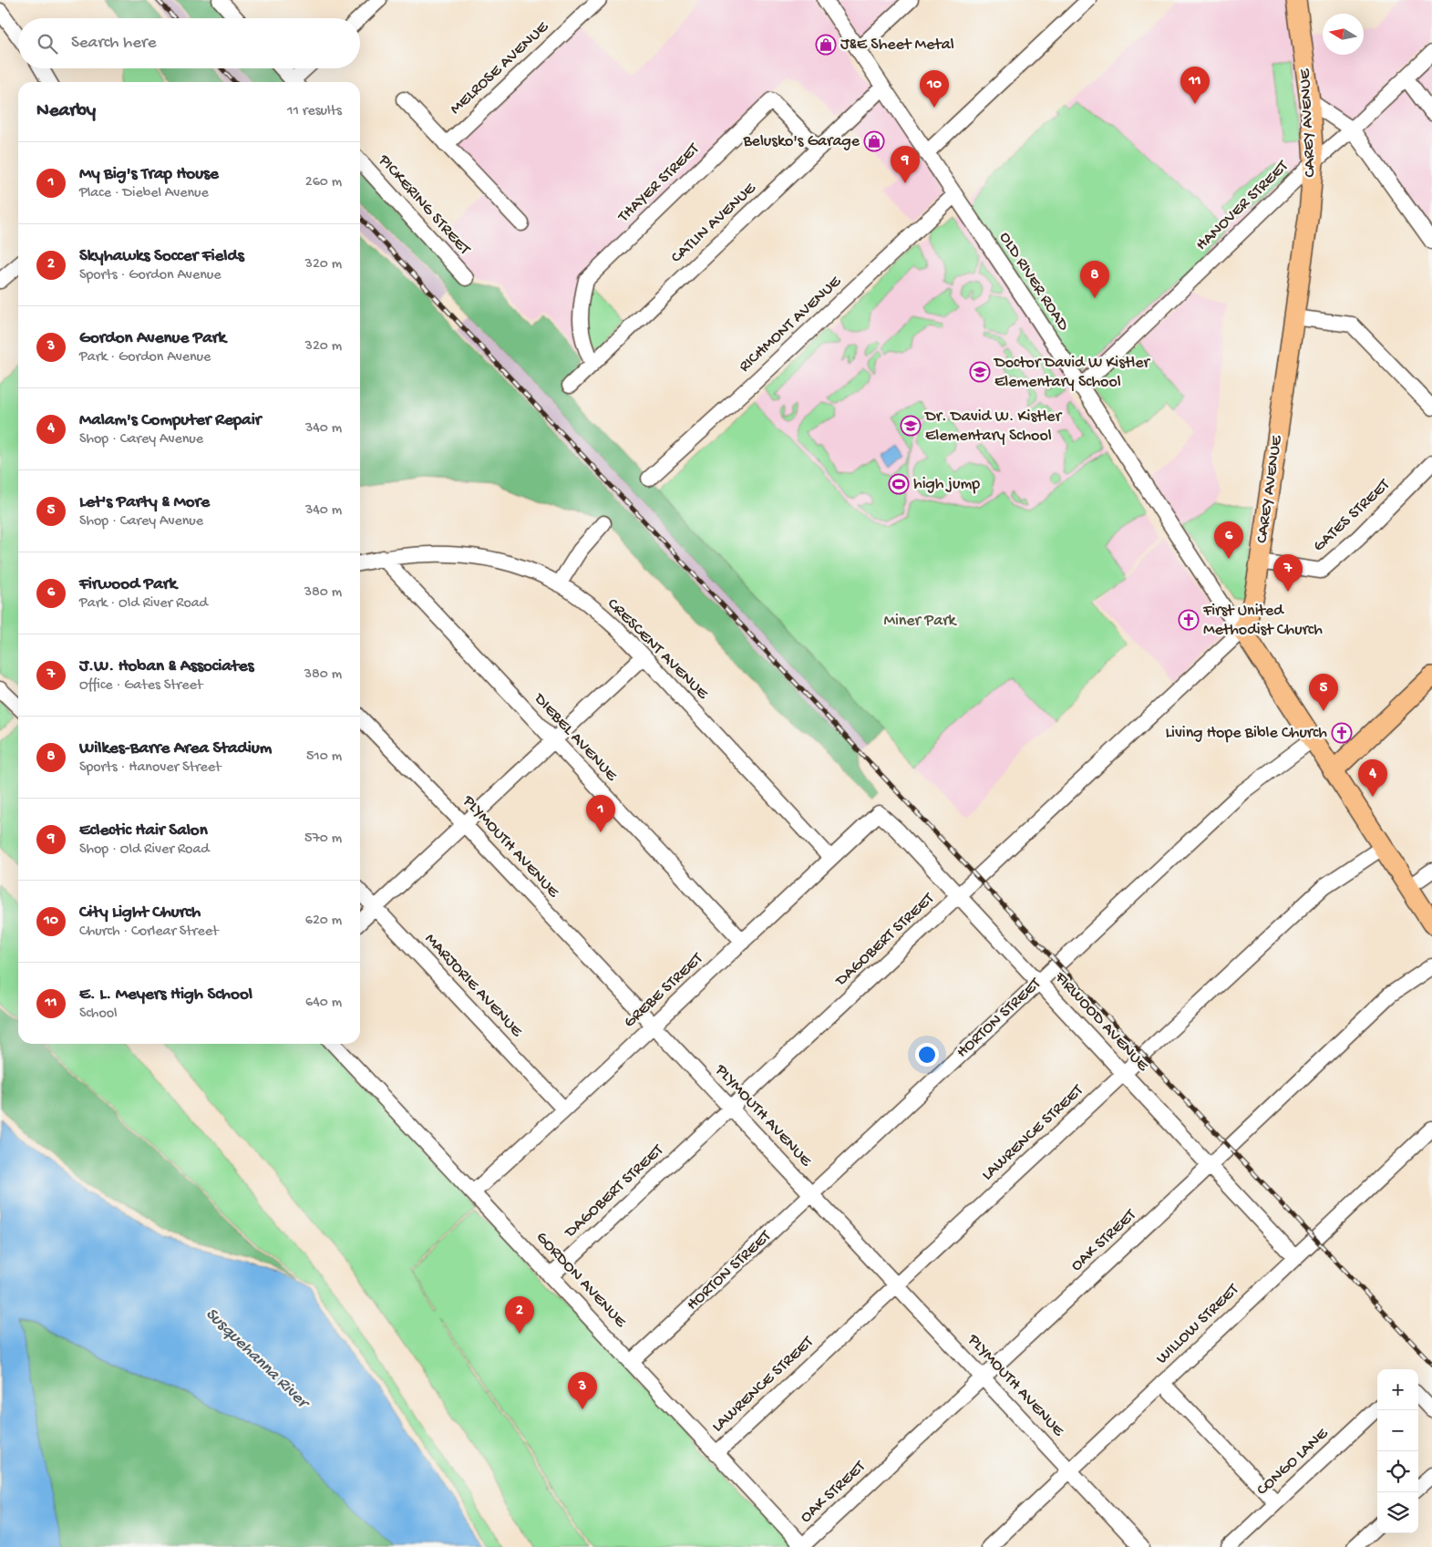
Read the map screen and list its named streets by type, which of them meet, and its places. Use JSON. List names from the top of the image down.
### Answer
{
  "streets": {
    "main road": ["CAREY AVENUE"],
    "street": [
      "MELROSE AVENUE",
      "THAYER STREET",
      "PICKERING STREET",
      "HANOVER STREET",
      "CATLIN AVENUE",
      "OLD RIVER ROAD",
      "RICHMONT AVENUE",
      "GATES STREET",
      "CRESCENT AVENUE",
      "DIEBEL AVENUE",
      "PLYMOUTH AVENUE",
      "DAGOBERT STREET",
      "MARJORIE AVENUE",
      "GREBE STREET",
      "HORTON STREET",
      "FIRWOOD AVENUE",
      "LAWRENCE STREET",
      "OAK STREET",
      "GORDON AVENUE",
      "WILLOW STREET",
      "CONGO LANE"
    ]
  },
  "crossings": [
    ["CAREY AVENUE", "HANOVER STREET"],
    ["CAREY AVENUE", "OLD RIVER ROAD"],
    ["CAREY AVENUE", "GATES STREET"],
    ["CAREY AVENUE", "DAGOBERT STREET"],
    ["THAYER STREET", "CATLIN AVENUE"],
    ["HANOVER STREET", "OLD RIVER ROAD"],
    ["CATLIN AVENUE", "OLD RIVER ROAD"],
    ["OLD RIVER ROAD", "RICHMONT AVENUE"],
    ["OLD RIVER ROAD", "DAGOBERT STREET"],
    ["CRESCENT AVENUE", "DIEBEL AVENUE"],
    ["CRESCENT AVENUE", "GREBE STREET"],
    ["DIEBEL AVENUE", "GREBE STREET"],
    ["PLYMOUTH AVENUE", "DAGOBERT STREET"],
    ["PLYMOUTH AVENUE", "GREBE STREET"],
    ["PLYMOUTH AVENUE", "HORTON STREET"],
    ["PLYMOUTH AVENUE", "LAWRENCE STREET"],
    ["PLYMOUTH AVENUE", "OAK STREET"],
    ["PLYMOUTH AVENUE", "WILLOW STREET"],
    ["DAGOBERT STREET", "FIRWOOD AVENUE"],
    ["DAGOBERT STREET", "GORDON AVENUE"],
    ["MARJORIE AVENUE", "GREBE STREET"],
    ["GREBE STREET", "FIRWOOD AVENUE"],
    ["GREBE STREET", "GORDON AVENUE"],
    ["HORTON STREET", "FIRWOOD AVENUE"],
    ["HORTON STREET", "GORDON AVENUE"],
    ["FIRWOOD AVENUE", "LAWRENCE STREET"],
    ["FIRWOOD AVENUE", "OAK STREET"],
    ["FIRWOOD AVENUE", "WILLOW STREET"],
    ["LAWRENCE STREET", "GORDON AVENUE"],
    ["OAK STREET", "GORDON AVENUE"]
  ],
  "water": ["Susquehanna River"],
  "parks": ["Miner Park"],
  "places": {
    "shop": ["J&E Sheet Metal", "Belusko's Garage"],
    "school or university": ["Doctor David W Kistler Elementary School", "Dr. David W. Kistler Elementary School"],
    "sports": ["high jump"],
    "church": ["First United Methodist Church", "Living Hope Bible Church"]
  },
  "north": "left",
  "page": {
    "search": "Search here",
    "pins": [
      "11",
      "10",
      "9",
      "8",
      "6",
      "7",
      "5",
      "4",
      "1",
      "2",
      "3"
    ],
    "heading": ["Nearby", "11 results"],
    "list": [
      {
        "mark": "1",
        "name": "My Big's Trap House",
        "note": "Place · Diebel Avenue",
        "value": "260 m"
      },
      {
        "mark": "2",
        "name": "Skyhawks Soccer Fields",
        "note": "Sports · Gordon Avenue",
        "value": "320 m"
      },
      {
        "mark": "3",
        "name": "Gordon Avenue Park",
        "note": "Park · Gordon Avenue",
        "value": "320 m"
      },
      {
        "mark": "4",
        "name": "Malam's Computer Repair",
        "note": "Shop · Carey Avenue",
        "value": "340 m"
      },
      {
        "mark": "5",
        "name": "Let's Party & More",
        "note": "Shop · Carey Avenue",
        "value": "340 m"
      },
      {
        "mark": "6",
        "name": "Firwood Park",
        "note": "Park · Old River Road",
        "value": "380 m"
      },
      {
        "mark": "7",
        "name": "J.W. Hoban & Associates",
        "note": "Office · Gates Street",
        "value": "380 m"
      },
      {
        "mark": "8",
        "name": "Wilkes-Barre Area Stadium",
        "note": "Sports · Hanover Street",
        "value": "510 m"
      },
      {
        "mark": "9",
        "name": "Eclectic Hair Salon",
        "note": "Shop · Old River Road",
        "value": "570 m"
      },
      {
        "mark": "10",
        "name": "City Light Church",
        "note": "Church · Corlear Street",
        "value": "620 m"
      },
      {
        "mark": "11",
        "name": "E. L. Meyers High School",
        "note": "School",
        "value": "640 m"
      }
    ],
    "map_buttons": ["+", "−"]
  }
}
